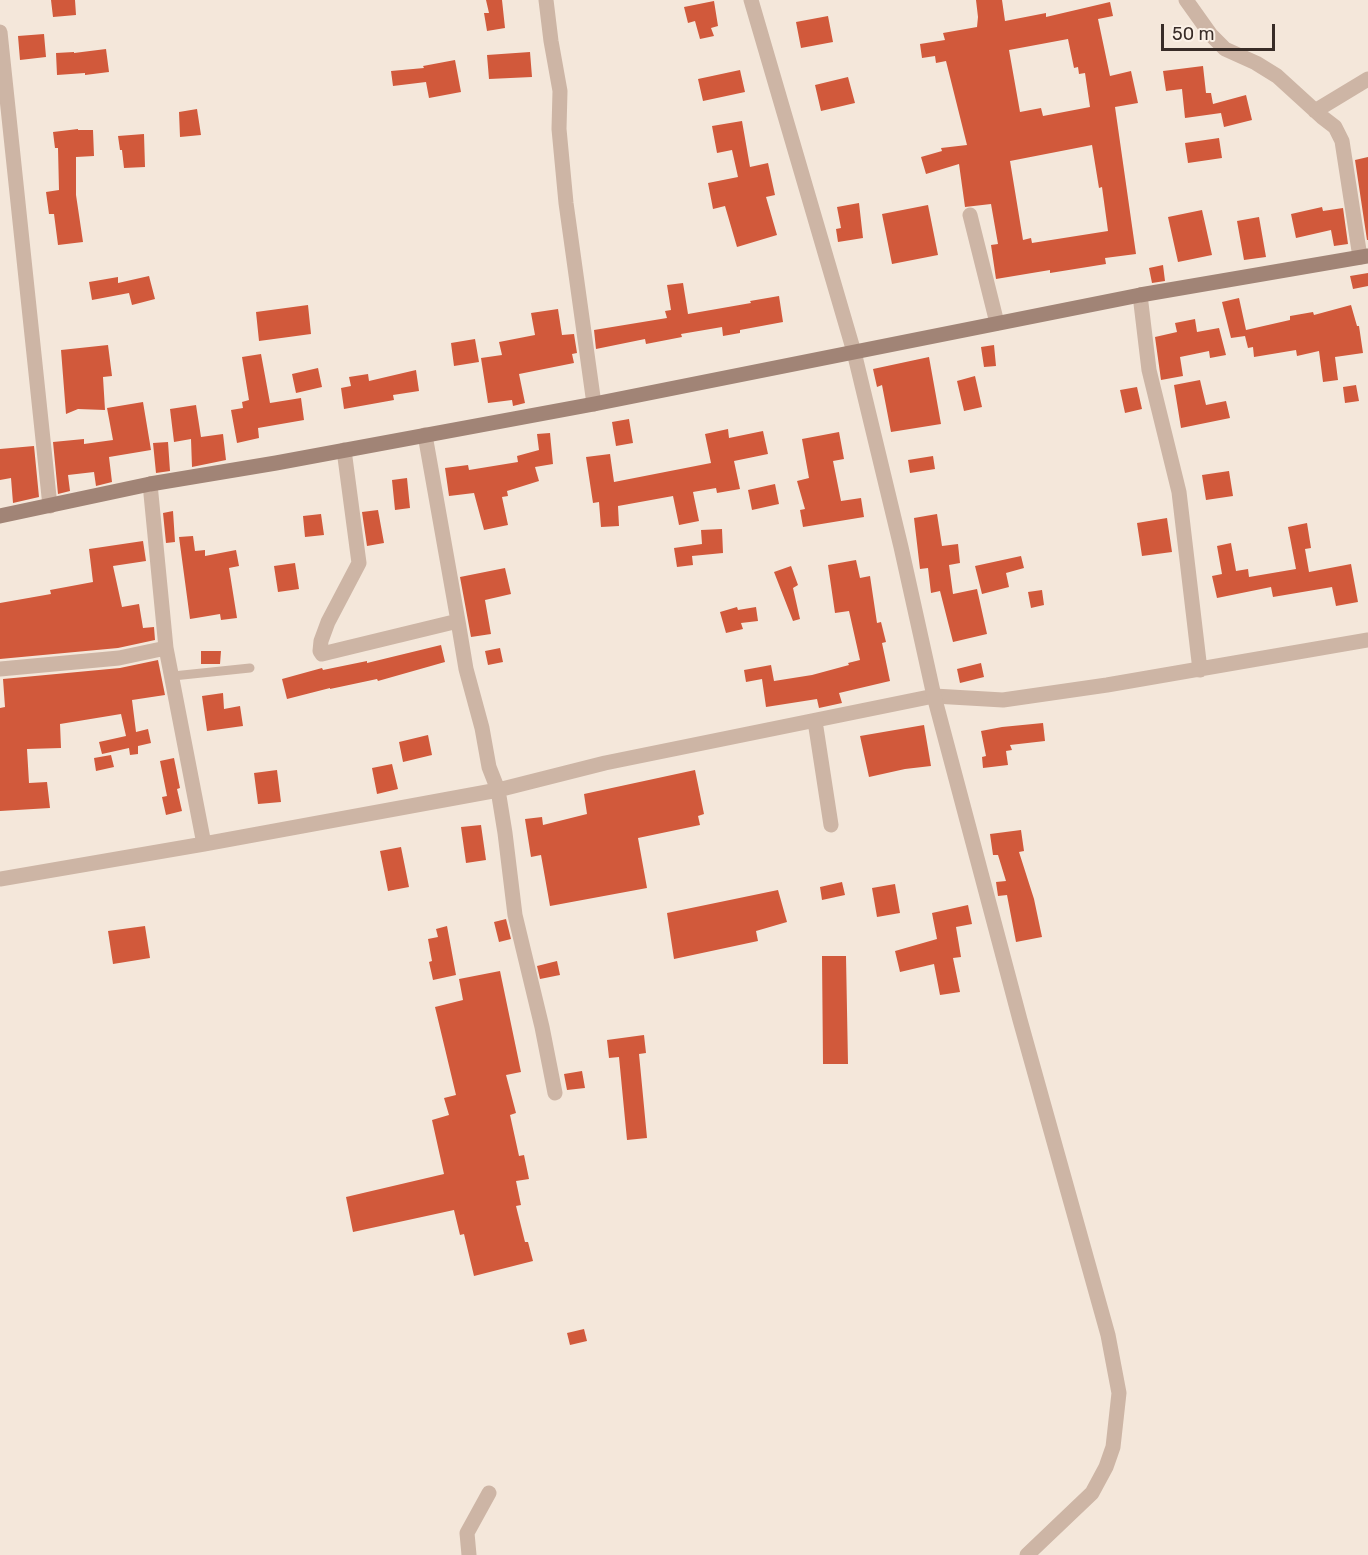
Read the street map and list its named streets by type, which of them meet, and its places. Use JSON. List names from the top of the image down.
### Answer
{
  "scale_bar": "50 m"
}
